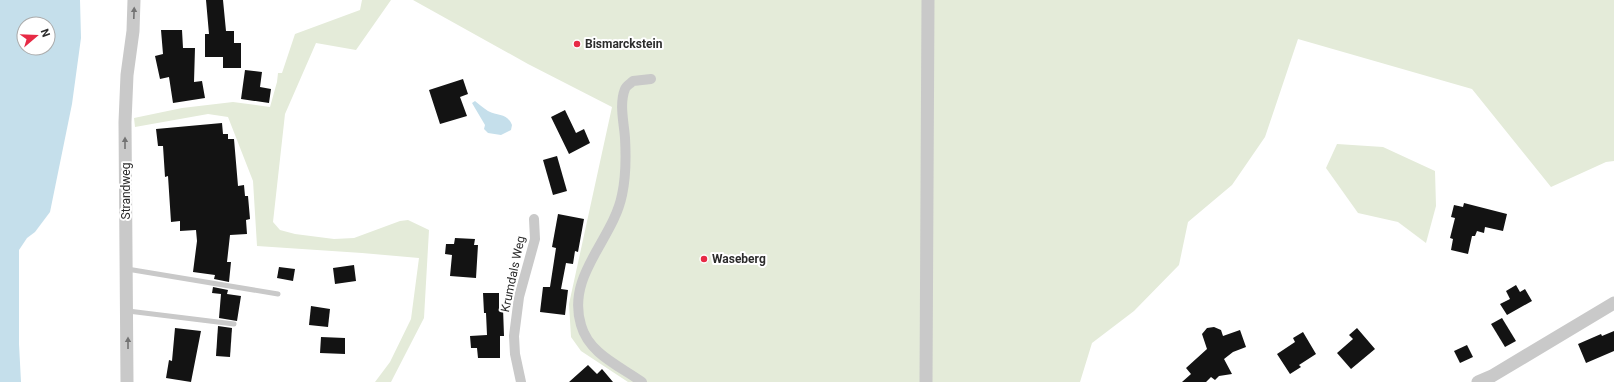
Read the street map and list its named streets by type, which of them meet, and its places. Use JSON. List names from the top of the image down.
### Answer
{
  "streets": {
    "street": ["Strandweg", "Krumdals Weg"]
  },
  "one_way": ["Strandweg"],
  "places": ["Bismarckstein", "Waseberg"],
  "north": "right"
}
